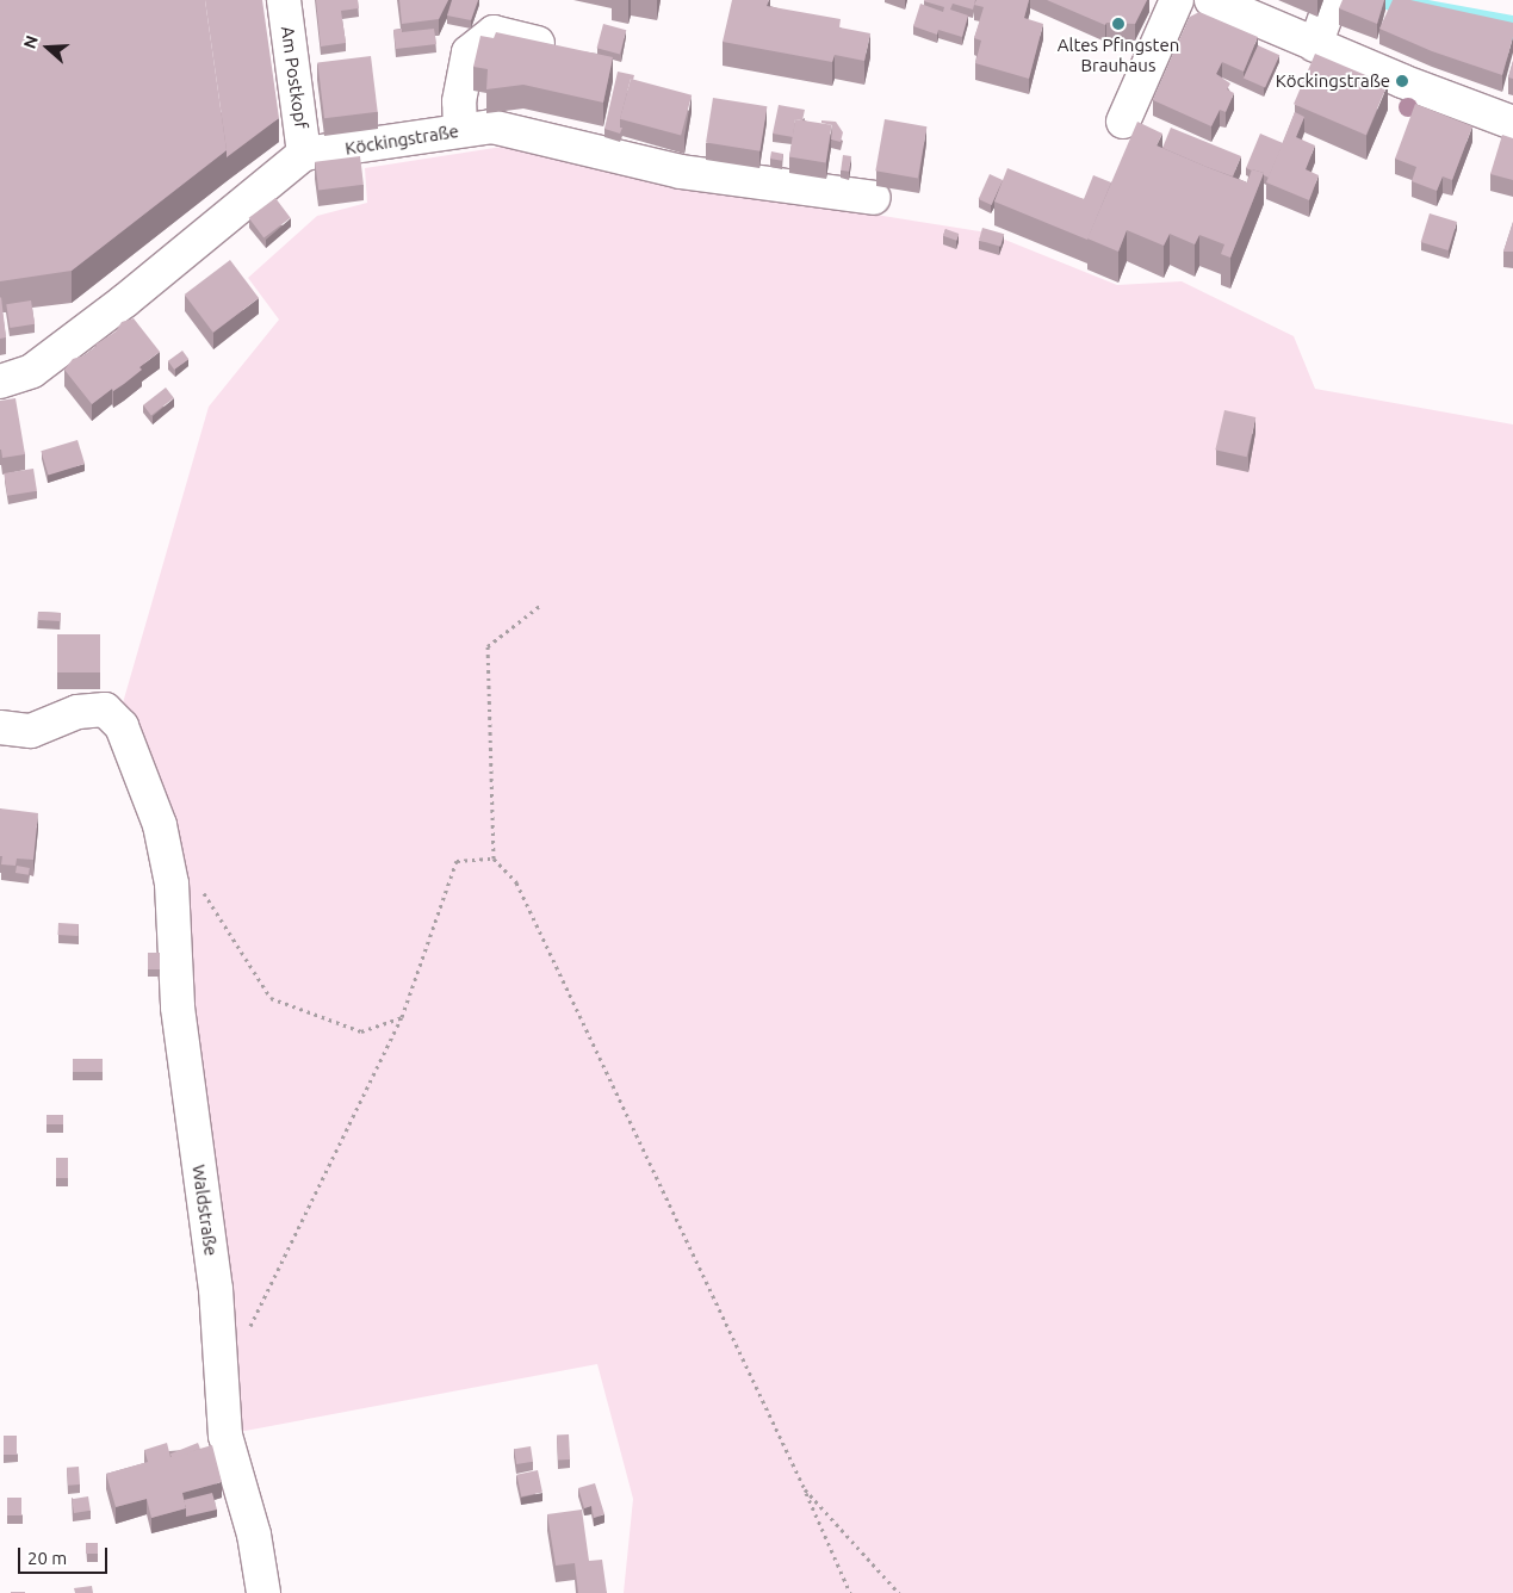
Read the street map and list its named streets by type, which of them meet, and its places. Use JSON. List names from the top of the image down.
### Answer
{
  "streets": {
    "street": ["Am Postkopf", "Köckingstraße", "Waldstraße"]
  },
  "crossings": [
    ["Am Postkopf", "Köckingstraße"]
  ],
  "places": ["Altes Pfingsten Brauhaus", "Köckingstraße"],
  "scale_bar": "20 m",
  "north": "left"
}
